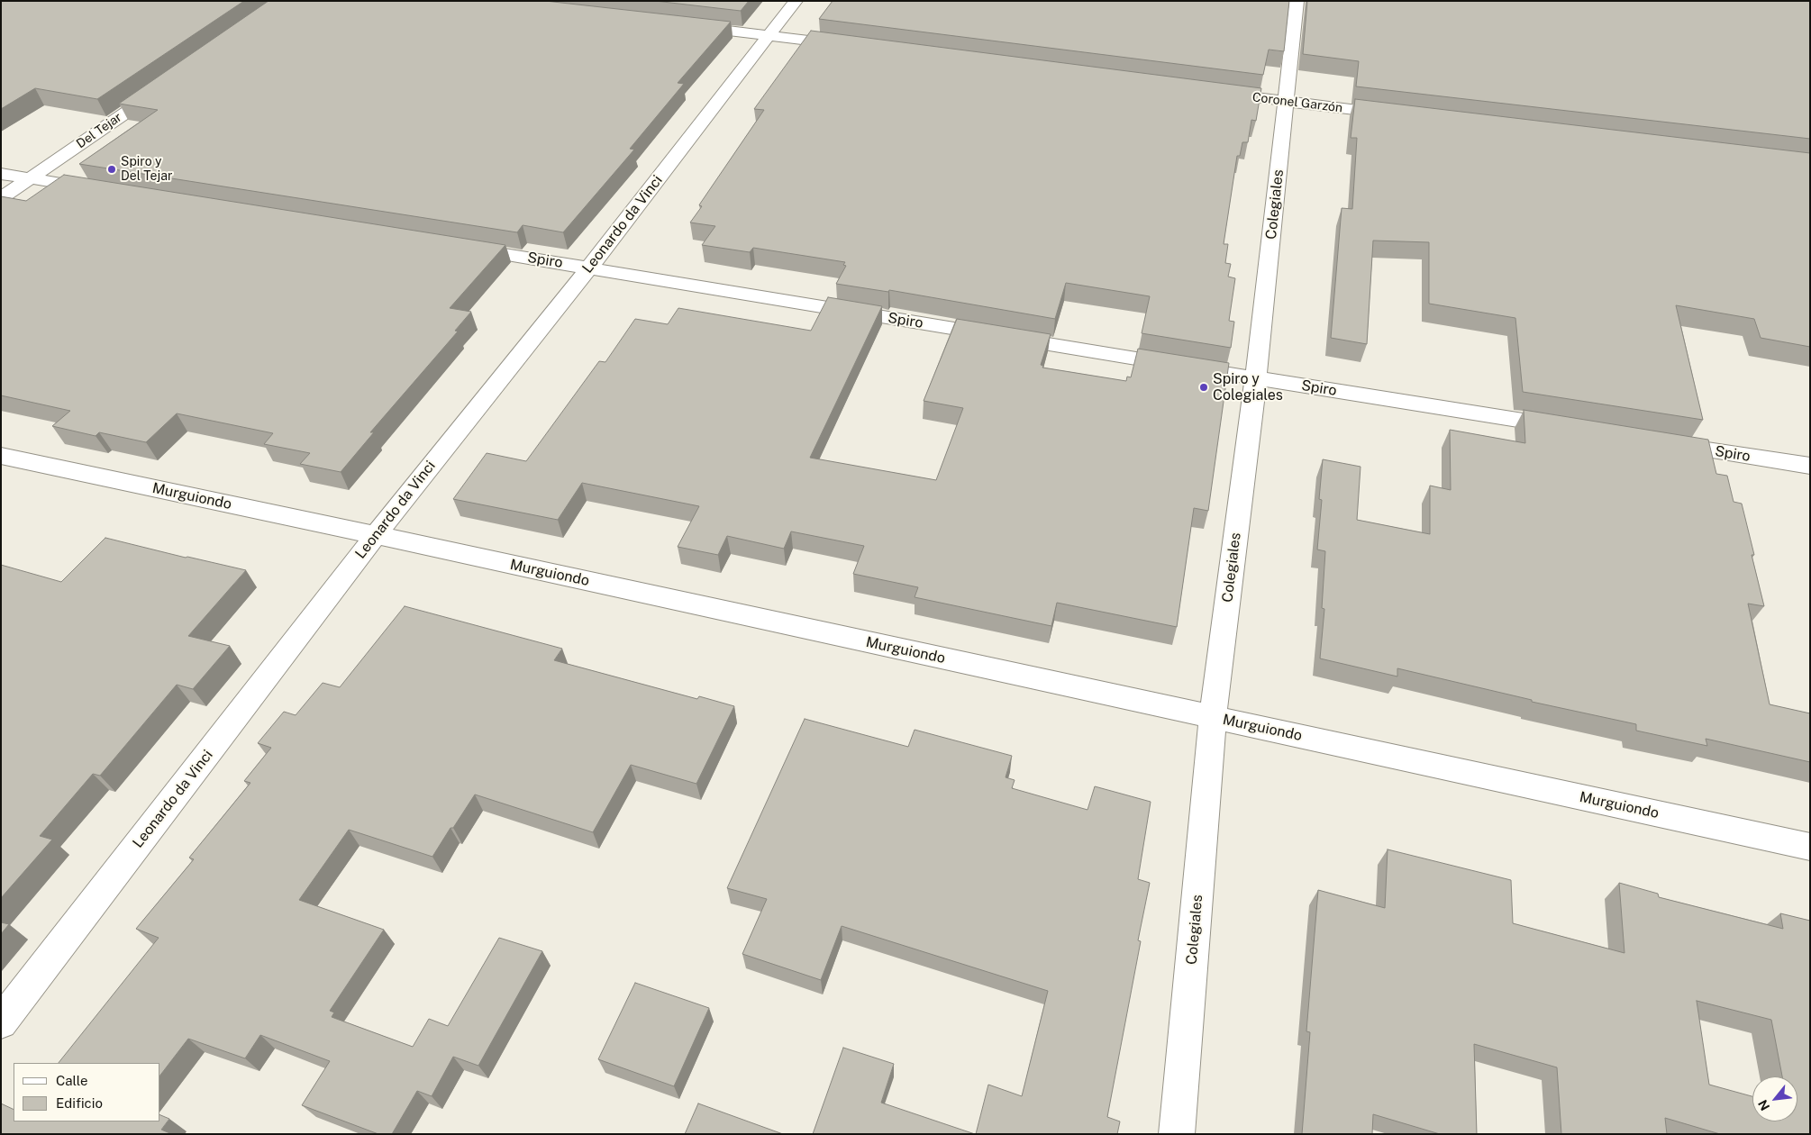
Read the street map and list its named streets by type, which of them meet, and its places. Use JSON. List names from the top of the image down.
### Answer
{
  "streets": {
    "street": [
      "Coronel Garzón",
      "Del Tejar",
      "Colegiales",
      "Leonardo da Vinci",
      "Spiro",
      "Murguiondo"
    ]
  },
  "crossings": [
    ["Coronel Garzón", "Colegiales"],
    ["Colegiales", "Spiro"],
    ["Colegiales", "Murguiondo"],
    ["Leonardo da Vinci", "Spiro"],
    ["Leonardo da Vinci", "Murguiondo"]
  ],
  "places": ["Spiro y Del Tejar", "Spiro y Colegiales"],
  "legend": ["Calle", "Edificio"],
  "north": "bottom left"
}
